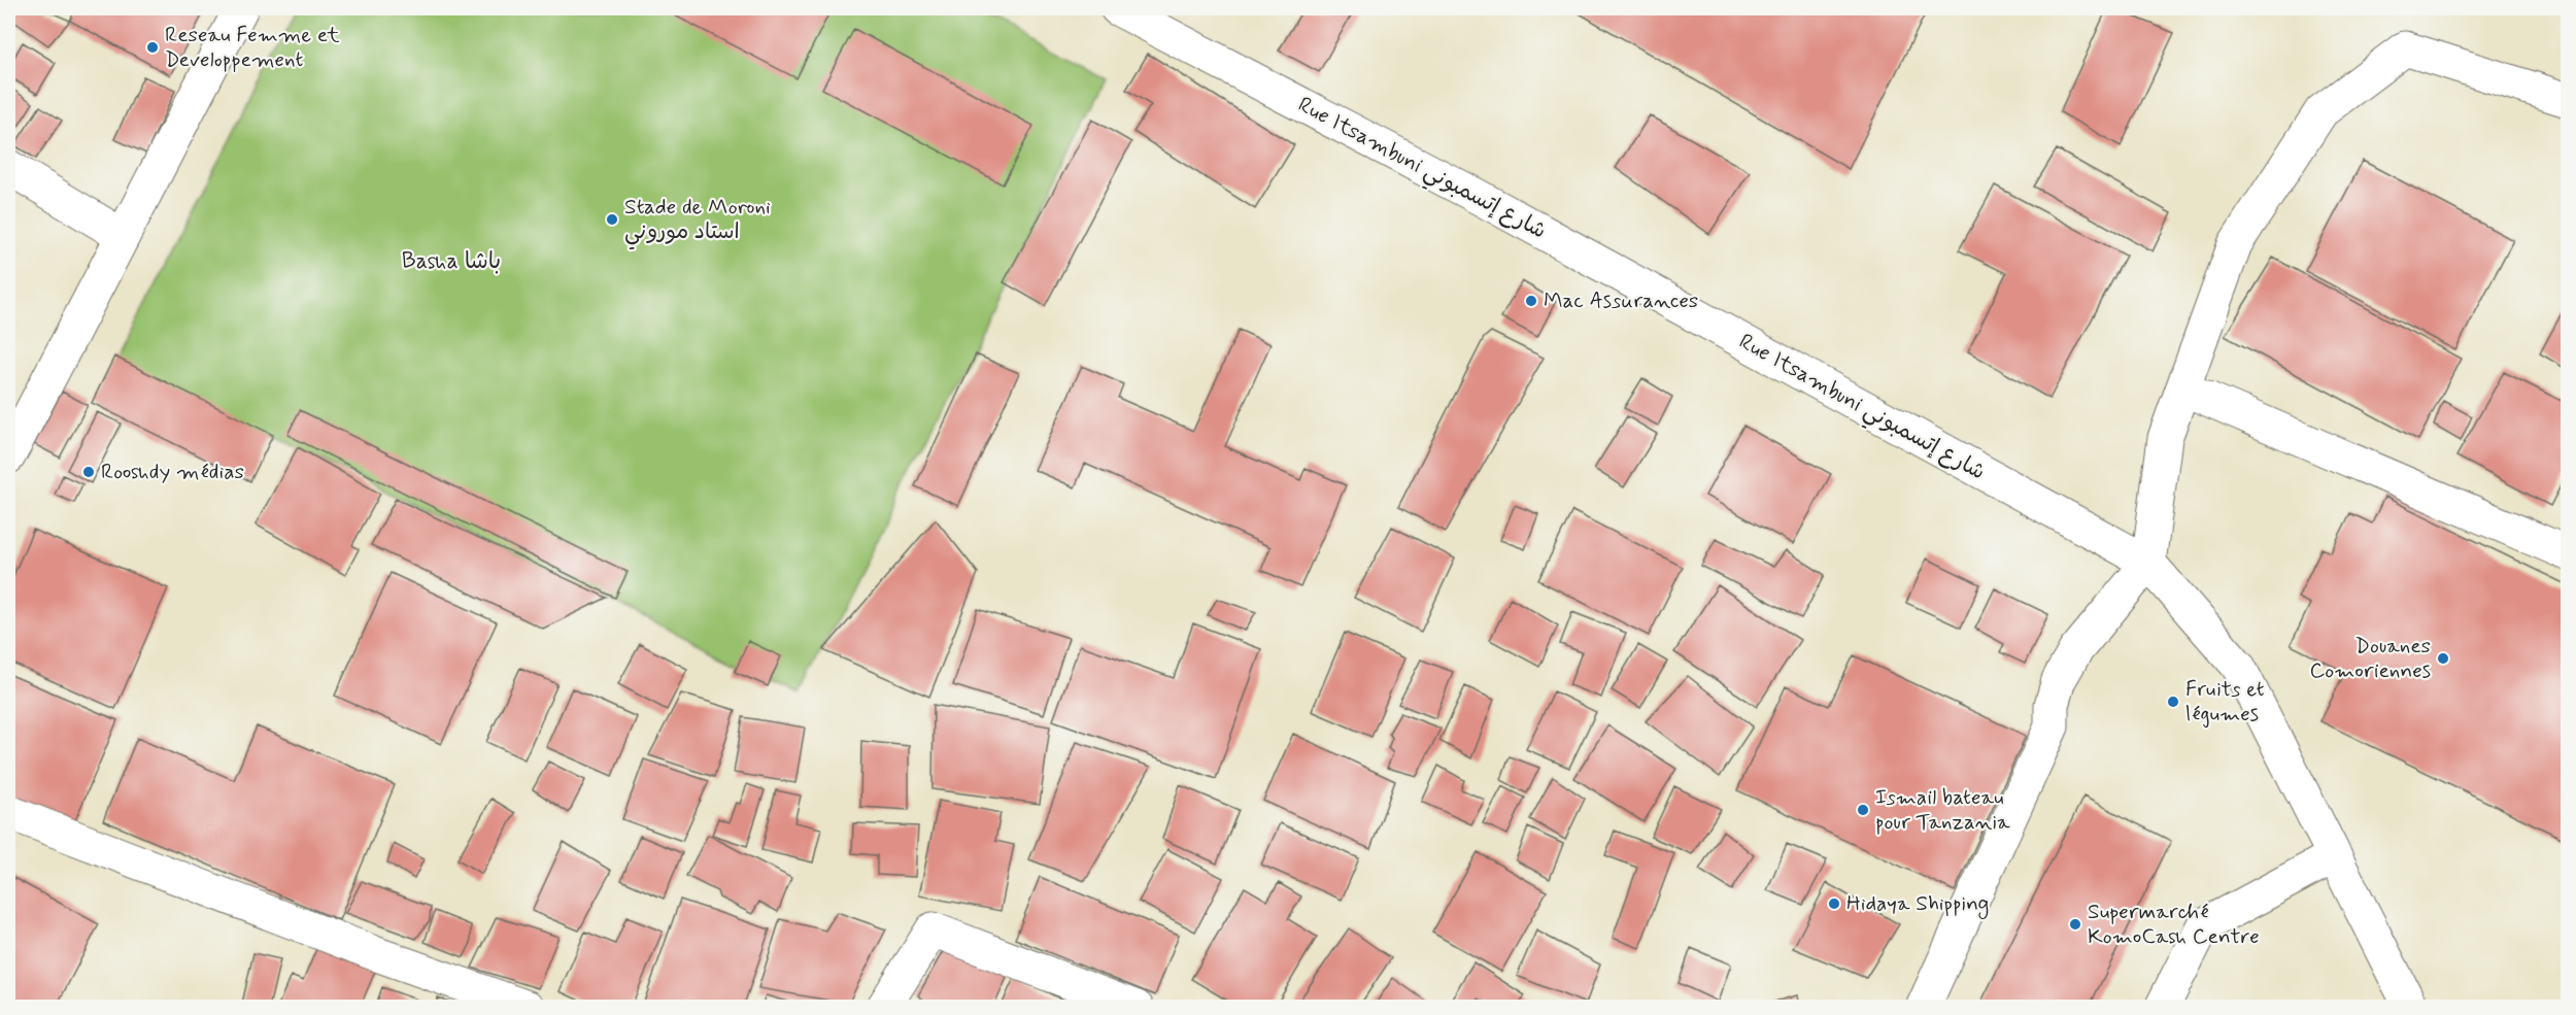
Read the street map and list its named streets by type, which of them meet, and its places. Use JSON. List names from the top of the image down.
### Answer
{
  "streets": {
    "street": ["Rue Itsambuni شارع إتسمبوني"]
  },
  "districts": ["Basha باشا"],
  "places": [
    "Reseau Femme et Developpement",
    "Stade de Moroni استاد موروني",
    "Mac Assurances",
    "Rooshdy médias",
    "Douanes Comoriennes",
    "Fruits et légumes",
    "Ismail bateau pour Tanzania",
    "Hidaya Shipping",
    "Supermarché KomoCash Centre"
  ]
}
